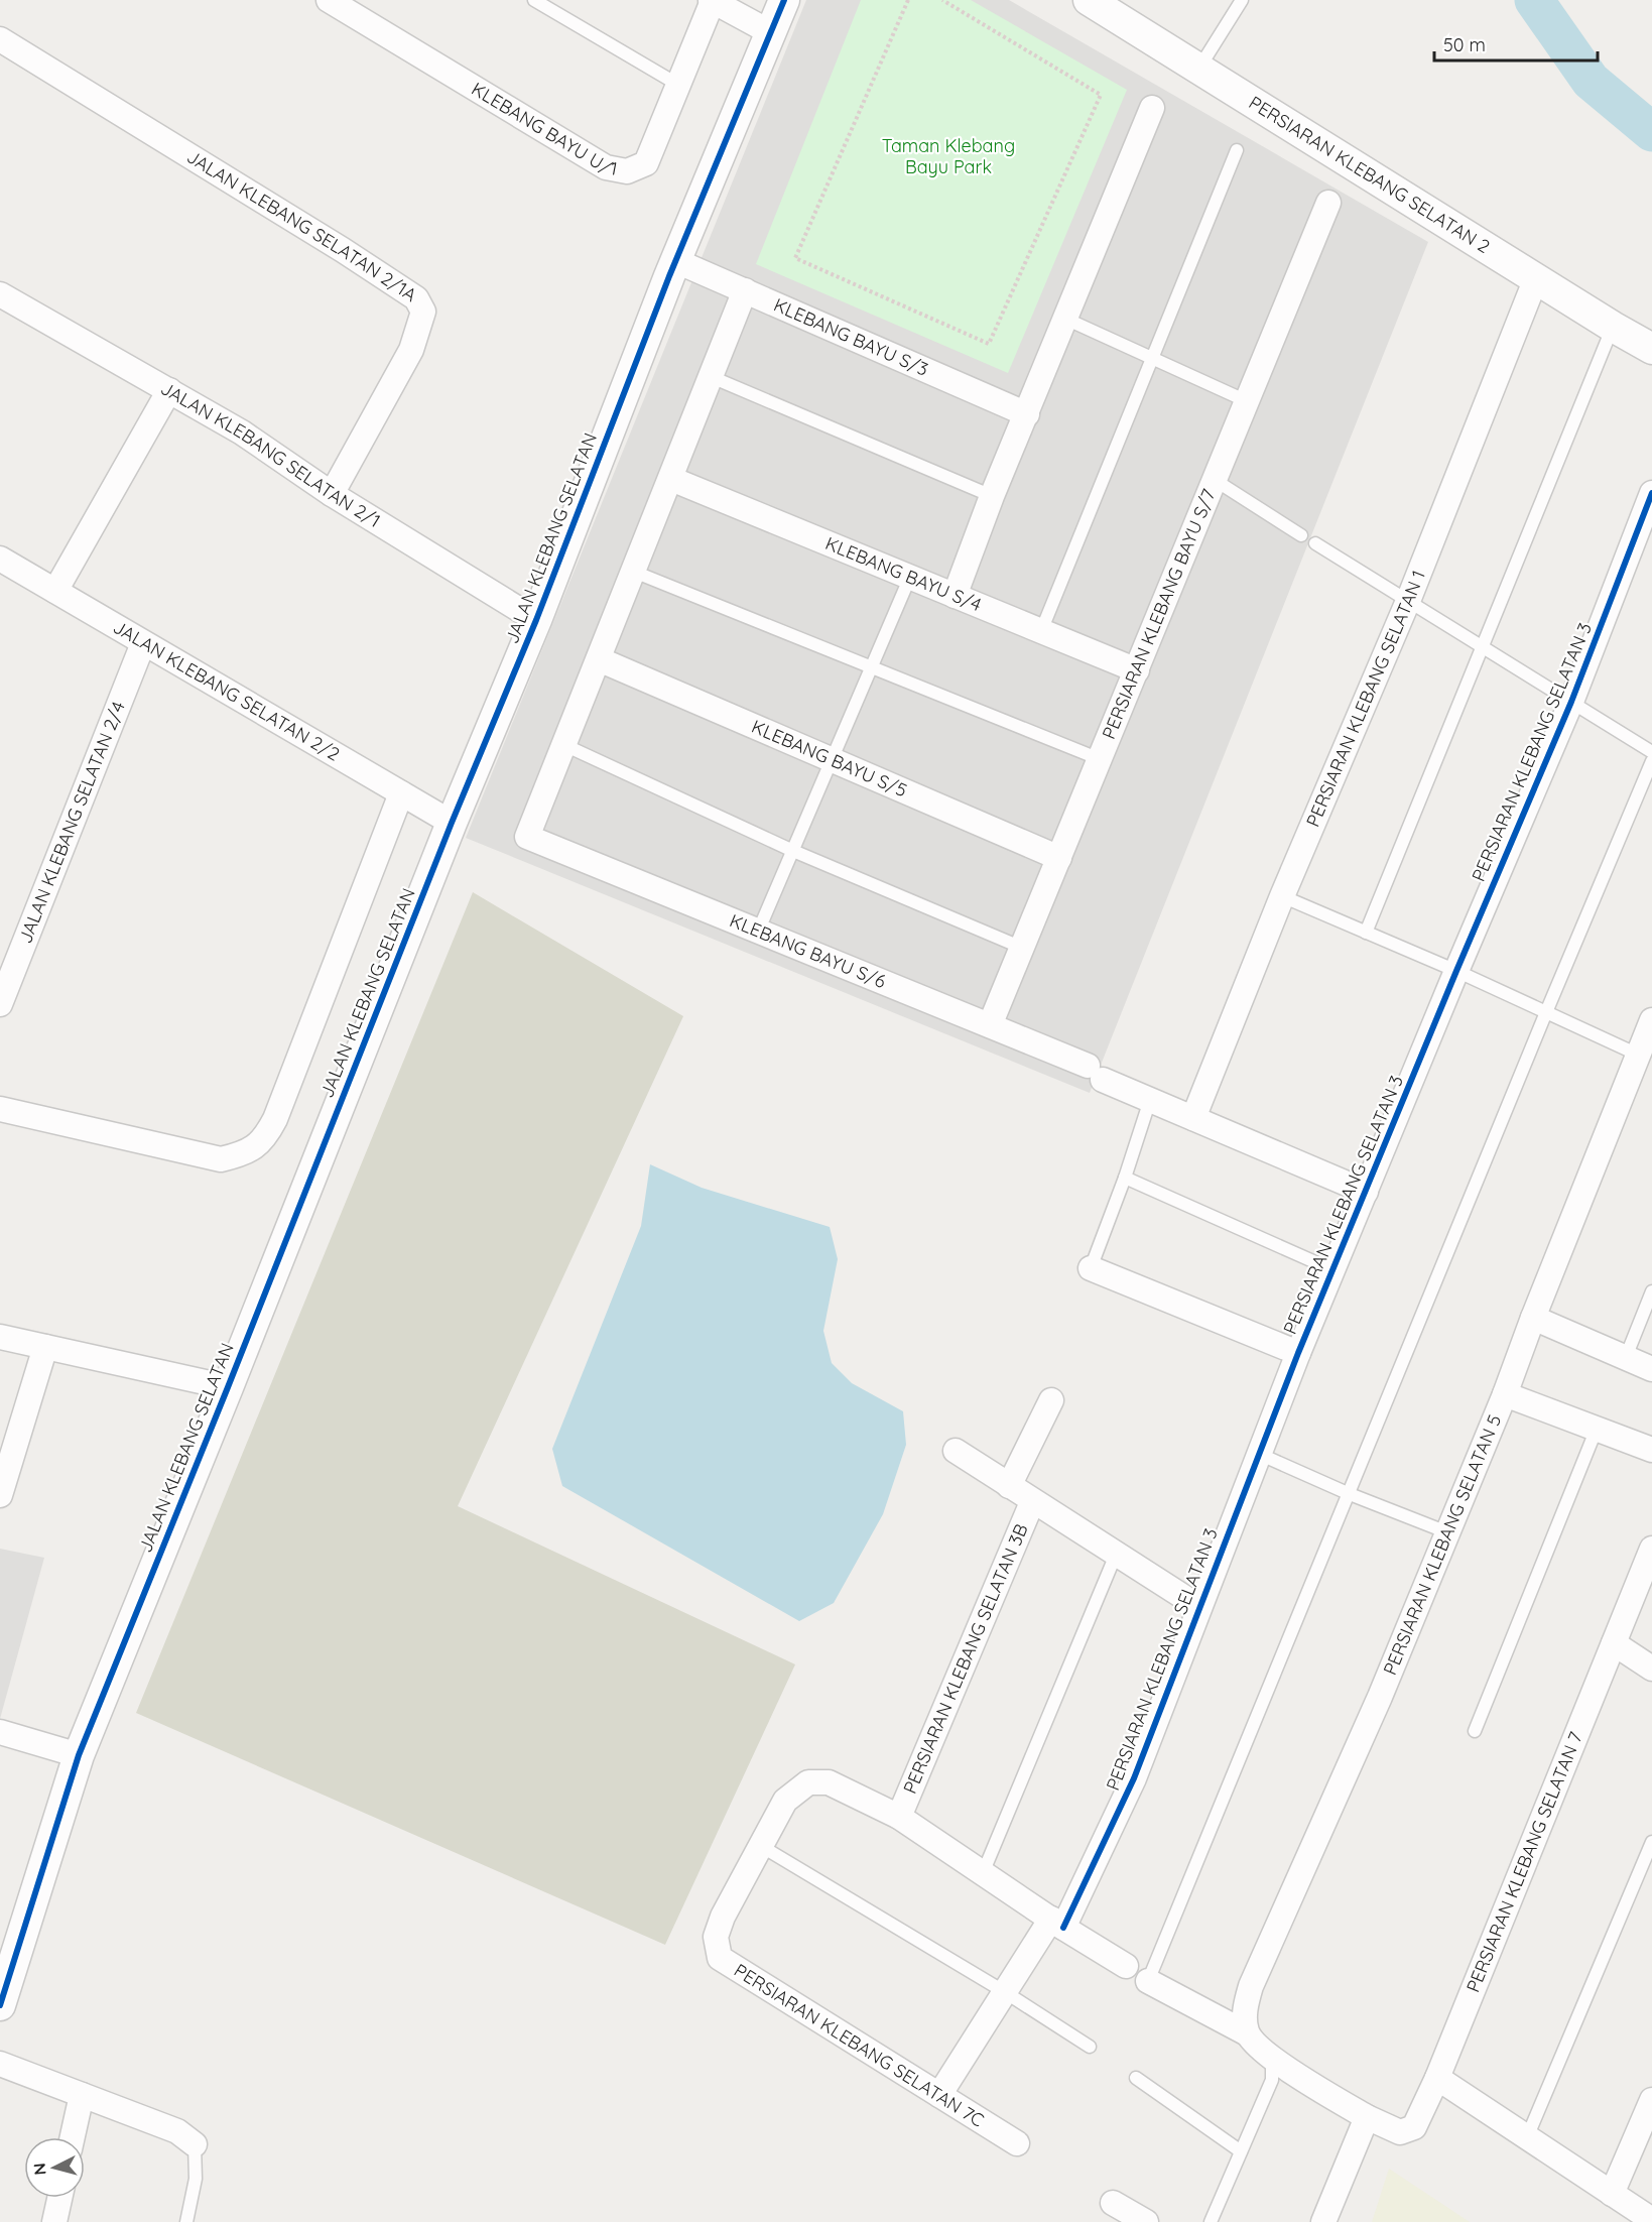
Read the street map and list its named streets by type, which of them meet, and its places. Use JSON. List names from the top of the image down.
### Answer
{
  "streets": {
    "street": [
      "KLEBANG BAYU U/1",
      "PERSIARAN KLEBANG SELATAN 2",
      "JALAN KLEBANG SELATAN 2/1A",
      "KLEBANG BAYU S/3",
      "JALAN KLEBANG SELATAN 2/1",
      "JALAN KLEBANG SELATAN",
      "KLEBANG BAYU S/4",
      "PERSIARAN KLEBANG BAYU S/7",
      "JALAN KLEBANG SELATAN 2/2",
      "PERSIARAN KLEBANG SELATAN 1",
      "PERSIARAN KLEBANG SELATAN 3",
      "KLEBANG BAYU S/5",
      "JALAN KLEBANG SELATAN 2/4",
      "KLEBANG BAYU S/6",
      "PERSIARAN KLEBANG SELATAN 5",
      "PERSIARAN KLEBANG SELATAN 3B",
      "PERSIARAN KLEBANG SELATAN 7",
      "PERSIARAN KLEBANG SELATAN 7C"
    ]
  },
  "crossings": [
    ["PERSIARAN KLEBANG SELATAN 2", "PERSIARAN KLEBANG SELATAN 1"],
    ["JALAN KLEBANG SELATAN 2/1A", "JALAN KLEBANG SELATAN 2/1"],
    ["KLEBANG BAYU S/3", "JALAN KLEBANG SELATAN"],
    ["JALAN KLEBANG SELATAN 2/1", "JALAN KLEBANG SELATAN"],
    ["JALAN KLEBANG SELATAN", "JALAN KLEBANG SELATAN 2/2"],
    ["KLEBANG BAYU S/4", "PERSIARAN KLEBANG BAYU S/7"],
    ["PERSIARAN KLEBANG BAYU S/7", "KLEBANG BAYU S/5"],
    ["PERSIARAN KLEBANG BAYU S/7", "KLEBANG BAYU S/6"],
    ["JALAN KLEBANG SELATAN 2/2", "JALAN KLEBANG SELATAN 2/4"],
    ["PERSIARAN KLEBANG SELATAN 1", "KLEBANG BAYU S/6"],
    ["PERSIARAN KLEBANG SELATAN 3", "KLEBANG BAYU S/6"],
    ["PERSIARAN KLEBANG SELATAN 3", "PERSIARAN KLEBANG SELATAN 7C"]
  ],
  "parks": ["Taman Klebang Bayu Park"],
  "scale_bar": "50 m",
  "north": "left"
}
